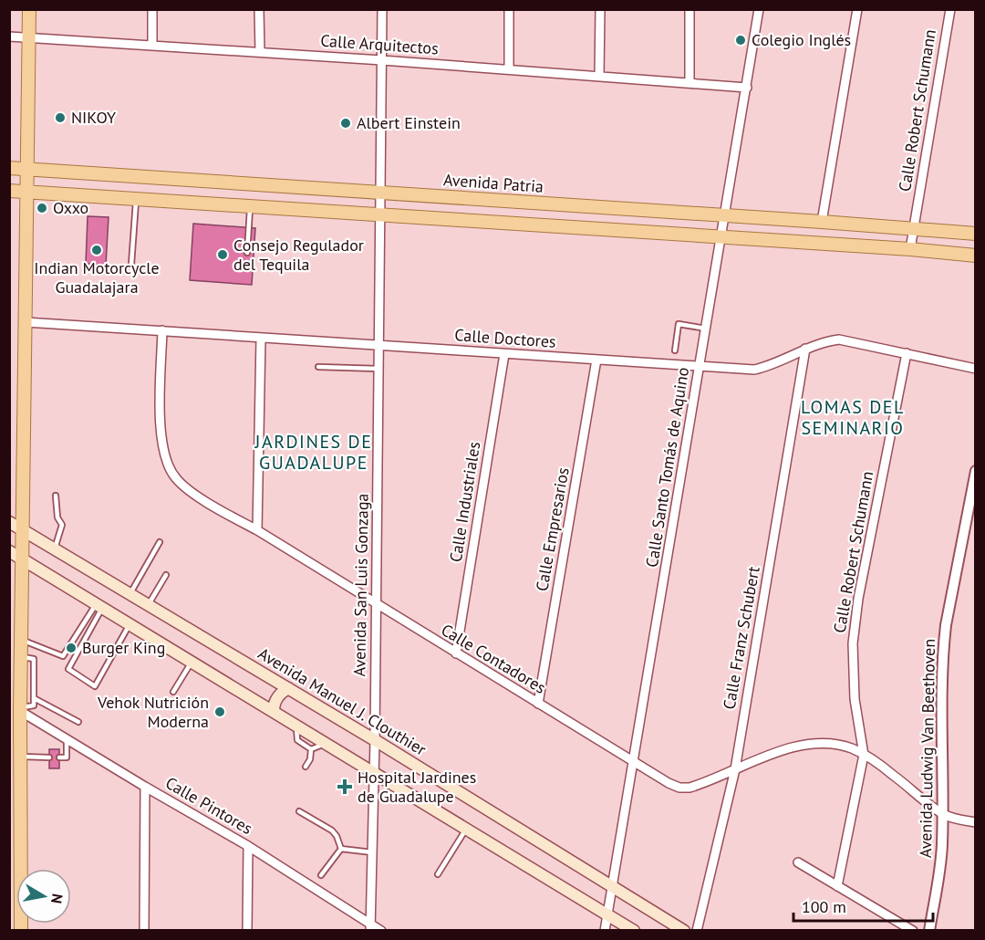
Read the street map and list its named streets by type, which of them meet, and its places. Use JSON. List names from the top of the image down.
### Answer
{
  "streets": {
    "main road": ["Avenida Patria", "Avenida Manuel J. Clouthier"],
    "street": [
      "Calle Arquitectos",
      "Calle Robert Schumann",
      "Calle Doctores",
      "Calle Santo Tomás de Aquino",
      "Calle Industriales",
      "Calle Empresarios",
      "Avenida San Luis Gonzaga",
      "Calle Franz Schubert",
      "Calle Contadores",
      "Avenida Ludwig Van Beethoven",
      "Calle Pintores"
    ]
  },
  "crossings": [
    ["Calle Arquitectos", "Calle Santo Tomás de Aquino"],
    ["Calle Arquitectos", "Avenida San Luis Gonzaga"],
    ["Calle Robert Schumann", "Avenida Patria"],
    ["Calle Robert Schumann", "Calle Doctores"],
    ["Calle Robert Schumann", "Calle Contadores"],
    ["Avenida Patria", "Calle Santo Tomás de Aquino"],
    ["Avenida Patria", "Avenida San Luis Gonzaga"],
    ["Calle Doctores", "Calle Santo Tomás de Aquino"],
    ["Calle Doctores", "Calle Industriales"],
    ["Calle Doctores", "Calle Empresarios"],
    ["Calle Doctores", "Avenida San Luis Gonzaga"],
    ["Calle Doctores", "Calle Franz Schubert"],
    ["Calle Doctores", "Calle Contadores"],
    ["Calle Santo Tomás de Aquino", "Calle Contadores"],
    ["Calle Santo Tomás de Aquino", "Avenida Manuel J. Clouthier"],
    ["Calle Industriales", "Calle Contadores"],
    ["Calle Empresarios", "Calle Contadores"],
    ["Avenida San Luis Gonzaga", "Calle Contadores"],
    ["Avenida San Luis Gonzaga", "Avenida Manuel J. Clouthier"],
    ["Avenida San Luis Gonzaga", "Calle Pintores"],
    ["Calle Franz Schubert", "Calle Contadores"],
    ["Calle Contadores", "Avenida Ludwig Van Beethoven"]
  ],
  "districts": ["LOMAS DEL SEMINARIO", "JARDINES DE GUADALUPE"],
  "places": {
    "other": [
      "Colegio Inglés",
      "NIKOY",
      "Albert Einstein",
      "Oxxo",
      "Indian Motorcycle Guadalajara",
      "Consejo Regulador del Tequila",
      "Burger King",
      "Vehok Nutrición Moderna"
    ],
    "health": ["Hospital Jardines de Guadalupe"]
  },
  "scale_bar": "100 m",
  "north": "right"
}
